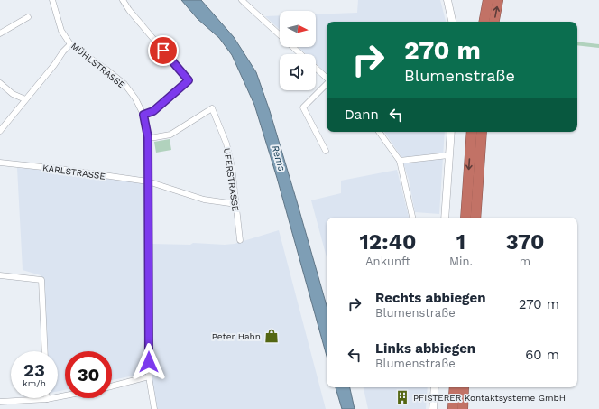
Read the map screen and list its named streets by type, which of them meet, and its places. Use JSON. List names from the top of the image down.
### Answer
{
  "streets": {
    "street": ["MÜHLSTRASSE", "KARLSTRASSE", "UFERSTRASSE"]
  },
  "crossings": [
    ["MÜHLSTRASSE", "KARLSTRASSE"],
    ["MÜHLSTRASSE", "UFERSTRASSE"],
    ["KARLSTRASSE", "UFERSTRASSE"]
  ],
  "water": ["Rems"],
  "places": {
    "shop": ["Peter Hahn"],
    "building": ["PFISTERER Kontaktsysteme GmbH"]
  },
  "north": "right",
  "page": {
    "turn": ["270 m", "Blumenstraße"],
    "then": "Dann",
    "eta": [
      "12:40",
      "Ankunft",
      "1",
      "Min.",
      "370",
      "m"
    ],
    "list": [
      {
        "name": "Rechts abbiegen",
        "note": "Blumenstraße",
        "value": "270 m"
      },
      {
        "name": "Links abbiegen",
        "note": "Blumenstraße",
        "value": "60 m"
      }
    ],
    "speed": "23 km/h",
    "limit": "30"
  }
}
